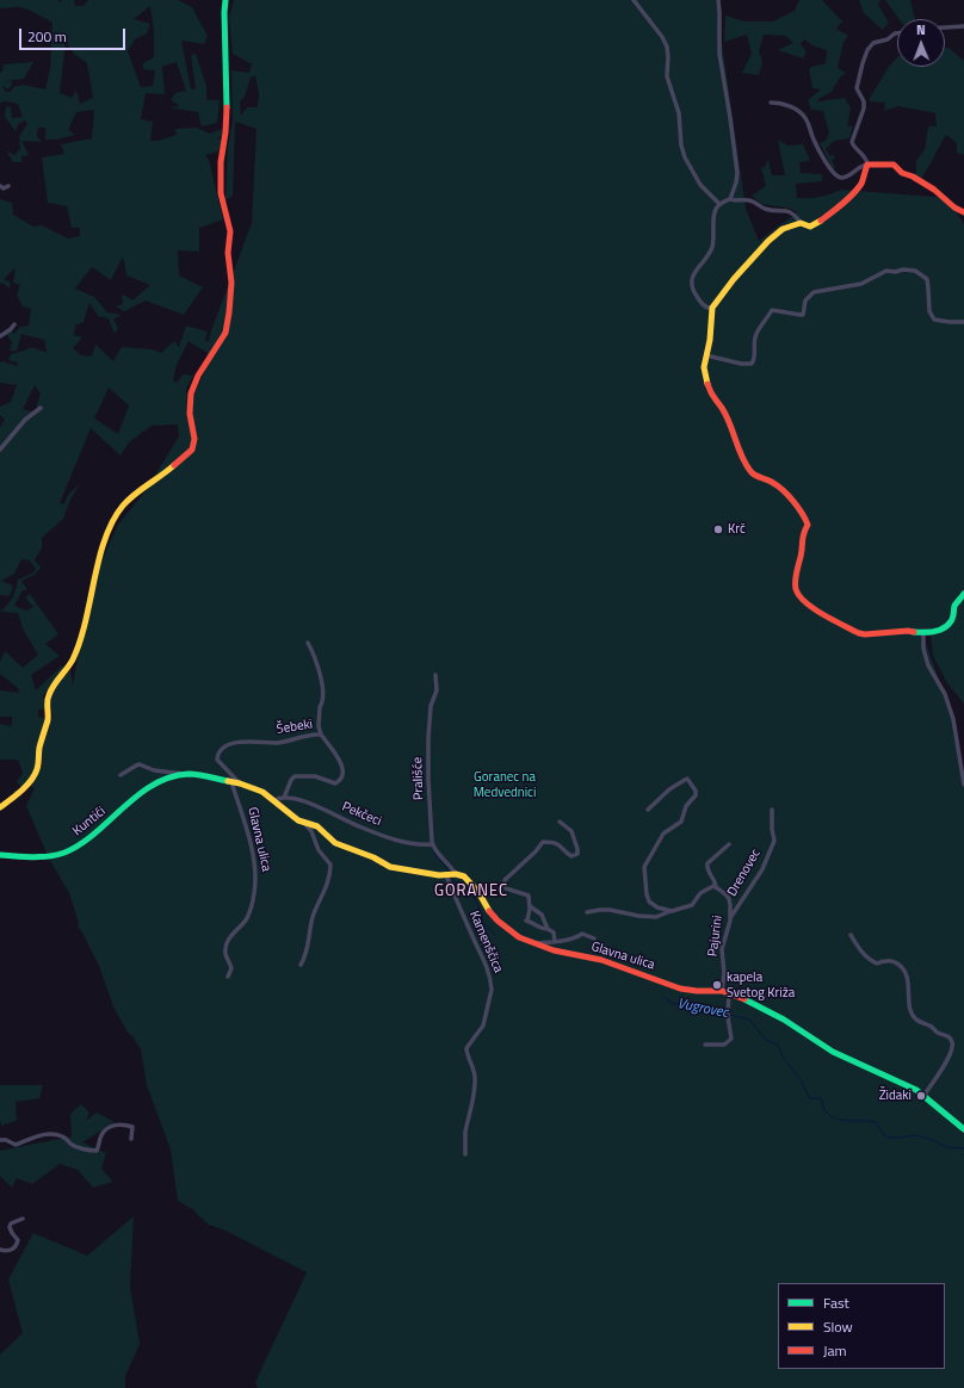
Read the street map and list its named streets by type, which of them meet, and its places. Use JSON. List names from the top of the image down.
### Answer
{
  "streets": {
    "street": [
      "Šebeki",
      "Prališće",
      "Pekčeci",
      "Kuntići",
      "Glavna ulica",
      "Drenovec",
      "Pajurini",
      "Kamenščica"
    ]
  },
  "crossings": [
    ["Šebeki", "Pekčeci"],
    ["Šebeki", "Kuntići"],
    ["Šebeki", "Glavna ulica"],
    ["Prališće", "Pekčeci"],
    ["Pekčeci", "Glavna ulica"],
    ["Kuntići", "Glavna ulica"],
    ["Glavna ulica", "Pajurini"],
    ["Glavna ulica", "Kamenščica"],
    ["Drenovec", "Pajurini"]
  ],
  "districts": ["GORANEC"],
  "water": ["Vugrovec"],
  "parks": ["Goranec na Medvednici"],
  "places": ["Krč", "kapela Svetog Križa", "Židaki"],
  "legend": ["Fast", "Slow", "Jam"],
  "scale_bar": "200 m",
  "north": "top"
}
